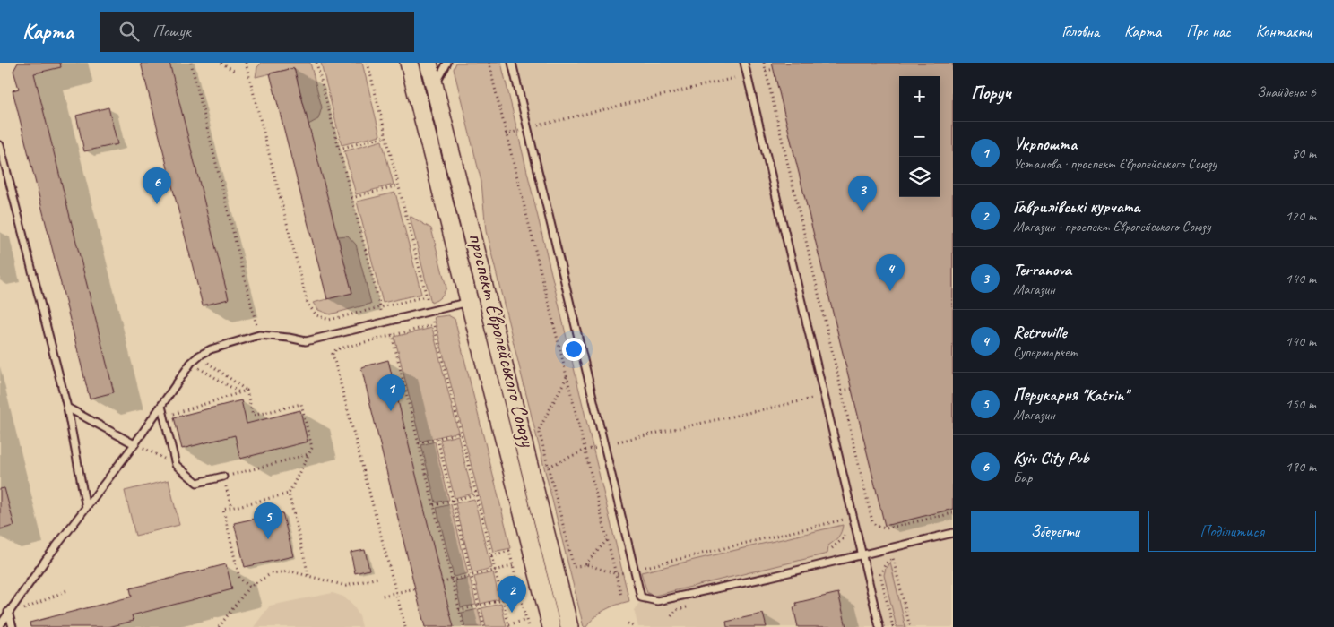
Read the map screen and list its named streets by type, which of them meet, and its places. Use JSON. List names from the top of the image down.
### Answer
{
  "streets": {
    "main road": ["проспект Європейського Союзу"]
  },
  "page": {
    "header": "Карта",
    "search": "Пошук",
    "nav": [
      "Головна",
      "Карта",
      "Про нас",
      "Контакти"
    ],
    "heading": ["Поруч", "Знайдено: 6"],
    "map_buttons": ["+", "−"],
    "list": [
      {
        "mark": "1",
        "name": "Укрпошта",
        "note": "Установа · проспект Європейського Союзу",
        "value": "80 m"
      },
      {
        "mark": "2",
        "name": "Гаврилівські курчата",
        "note": "Магазин · проспект Європейського Союзу",
        "value": "120 m"
      },
      {
        "mark": "3",
        "name": "Terranova",
        "note": "Магазин",
        "value": "140 m"
      },
      {
        "mark": "4",
        "name": "Retroville",
        "note": "Супермаркет",
        "value": "140 m"
      },
      {
        "mark": "5",
        "name": "Перукарня \"Katrin\"",
        "note": "Магазин",
        "value": "150 m"
      },
      {
        "mark": "6",
        "name": "Kyiv City Pub",
        "note": "Бар",
        "value": "190 m"
      }
    ],
    "pins": [
      "6",
      "3",
      "4",
      "1",
      "5",
      "2"
    ],
    "buttons": ["Зберегти", "Поділитися"]
  }
}
